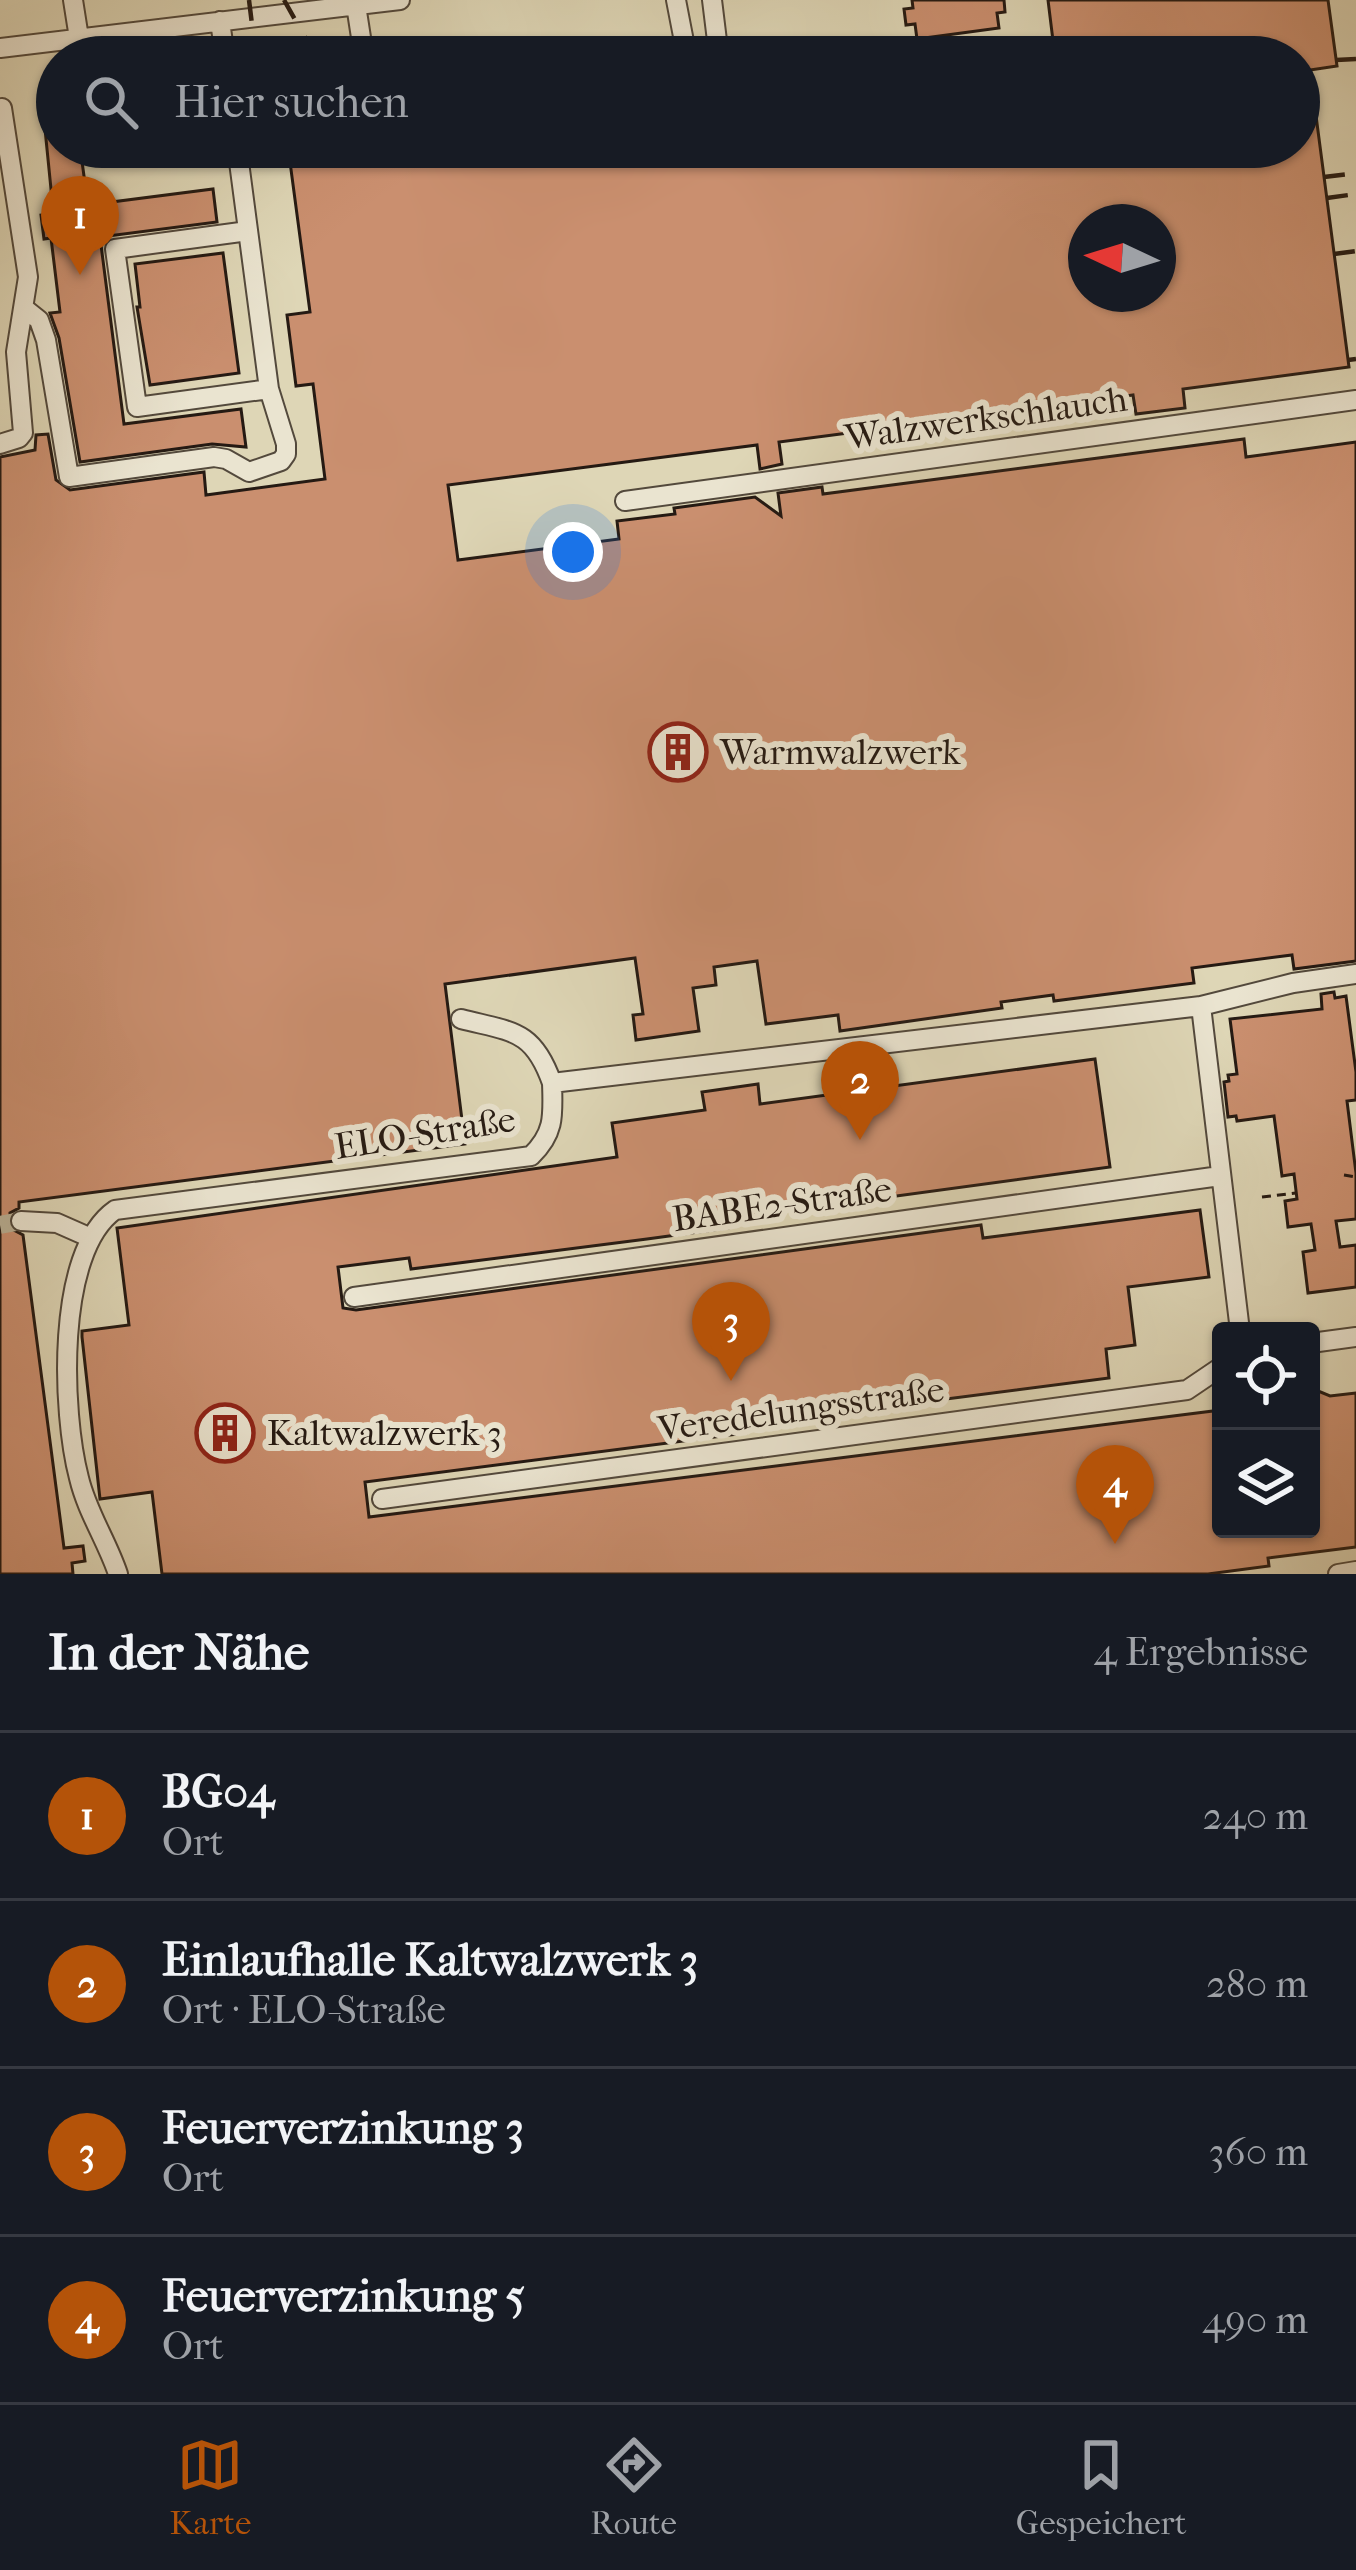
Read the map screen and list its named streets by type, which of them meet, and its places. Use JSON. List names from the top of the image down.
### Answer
{
  "streets": {
    "street": [
      "Walzwerkschlauch",
      "ELO-Straße",
      "BABE2-Straße",
      "Veredelungsstraße"
    ]
  },
  "places": {
    "building": ["Warmwalzwerk", "Kaltwalzwerk 3"]
  },
  "north": "left",
  "page": {
    "search": "Hier suchen",
    "pins": [
      "1",
      "2",
      "3",
      "4"
    ],
    "heading": ["In der Nähe", "4 Ergebnisse"],
    "list": [
      {
        "mark": "1",
        "name": "BG04",
        "note": "Ort",
        "value": "240 m"
      },
      {
        "mark": "2",
        "name": "Einlaufhalle Kaltwalzwerk 3",
        "note": "Ort · ELO-Straße",
        "value": "280 m"
      },
      {
        "mark": "3",
        "name": "Feuerverzinkung 3",
        "note": "Ort",
        "value": "360 m"
      },
      {
        "mark": "4",
        "name": "Feuerverzinkung 5",
        "note": "Ort",
        "value": "490 m"
      }
    ],
    "nav": ["Karte", "Route", "Gespeichert"]
  }
}
